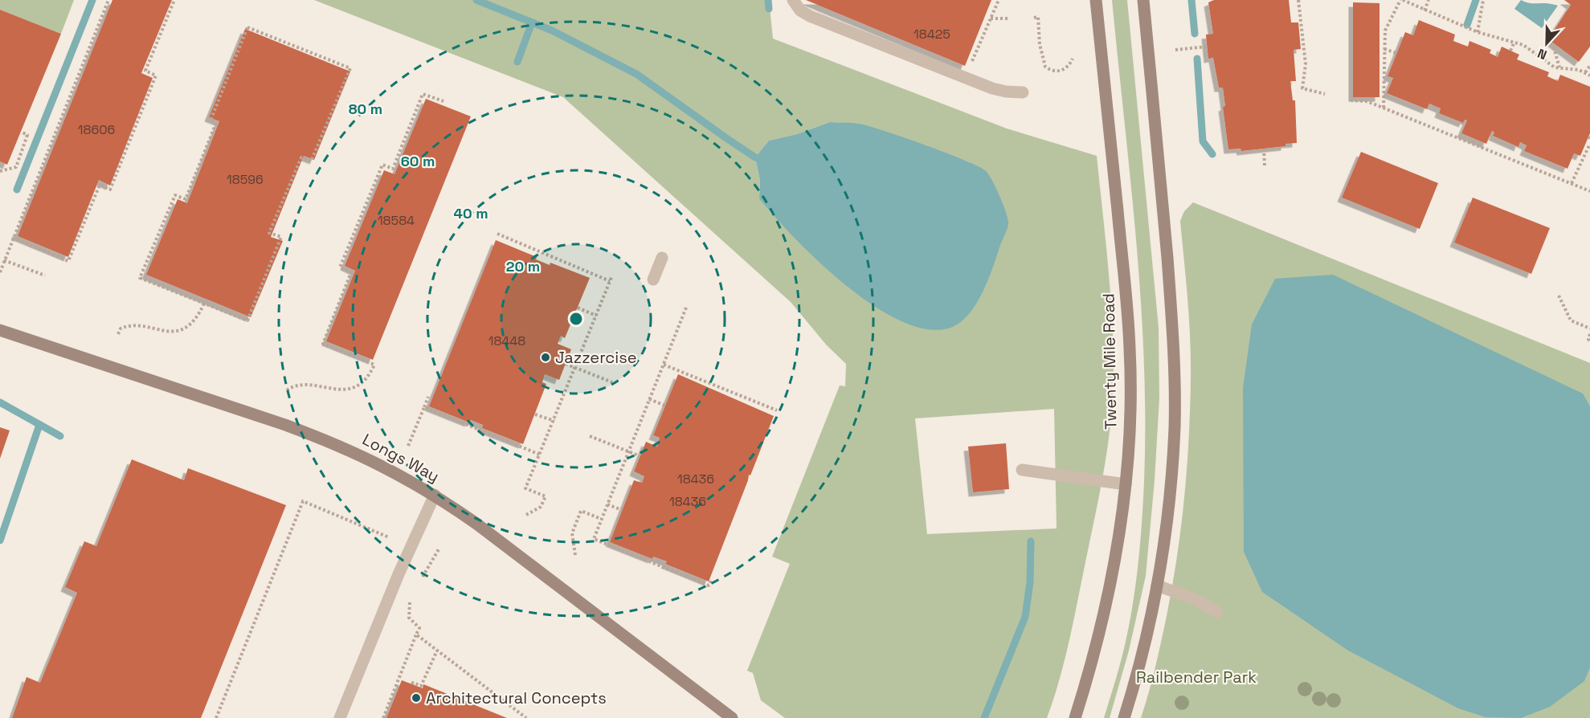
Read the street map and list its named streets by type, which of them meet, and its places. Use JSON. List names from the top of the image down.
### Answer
{
  "streets": {
    "main road": ["Twenty Mile Road", "Longs Way"]
  },
  "parks": ["Railbender Park"],
  "places": ["Jazzercise", "Architectural Concepts"],
  "house_numbers": [
    "18425",
    "18606",
    "18596",
    "18584",
    "18448",
    "18436",
    "18436"
  ],
  "north": "bottom",
  "rings": [
    "80 m",
    "60 m",
    "40 m",
    "20 m"
  ]
}
